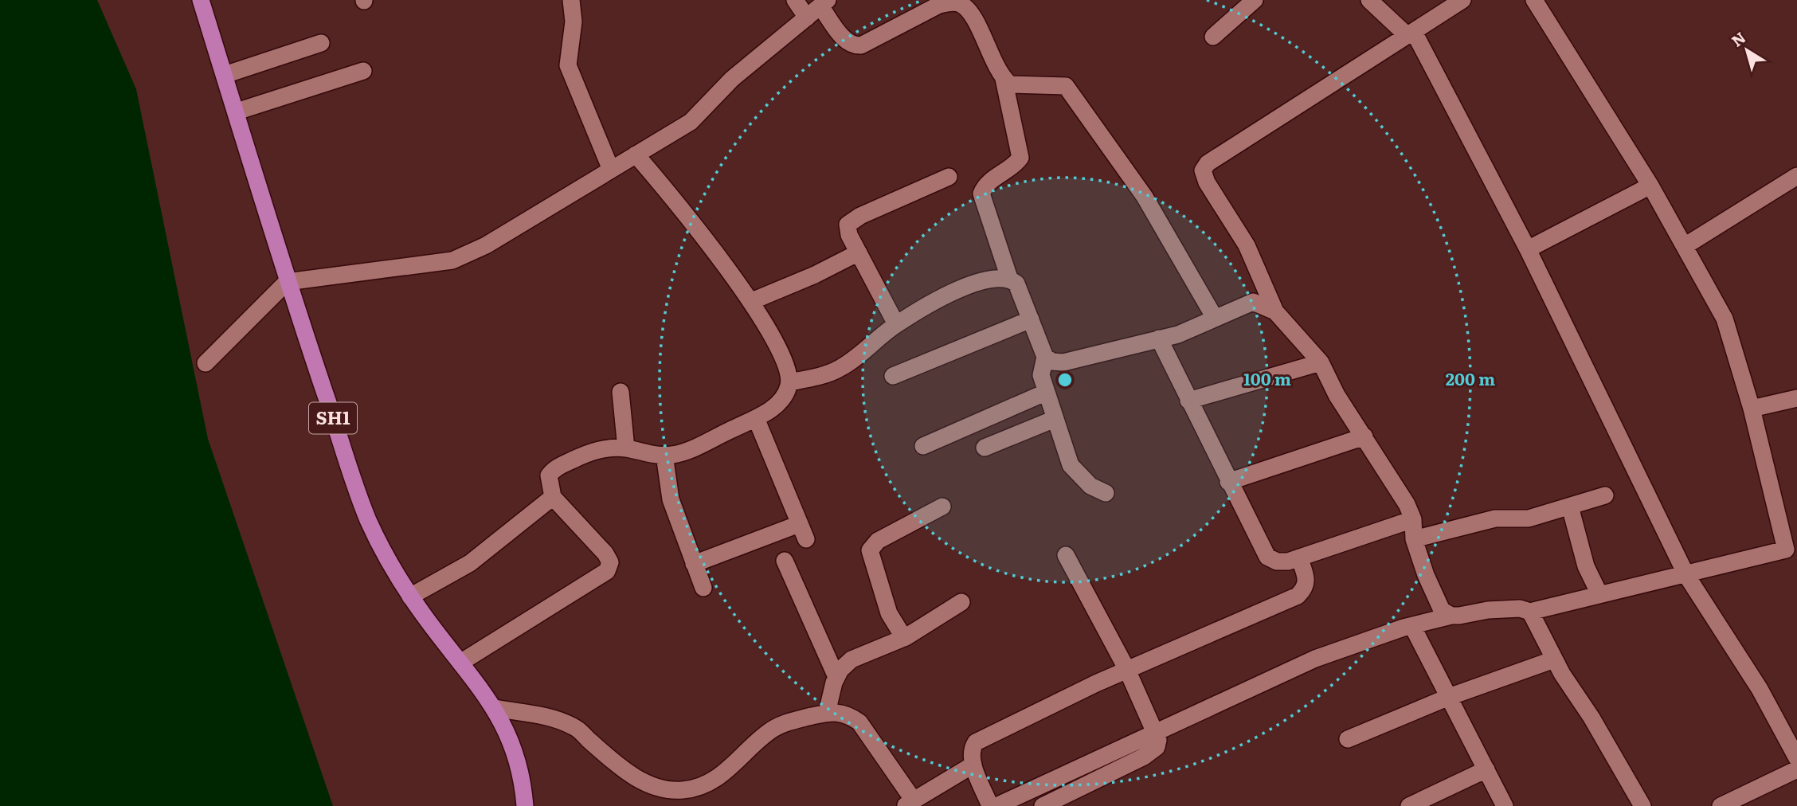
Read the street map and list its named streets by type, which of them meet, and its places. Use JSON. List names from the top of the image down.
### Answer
{
  "streets": {
    "main road": ["SH1"]
  },
  "north": "top left",
  "rings": ["100 m", "200 m"]
}
